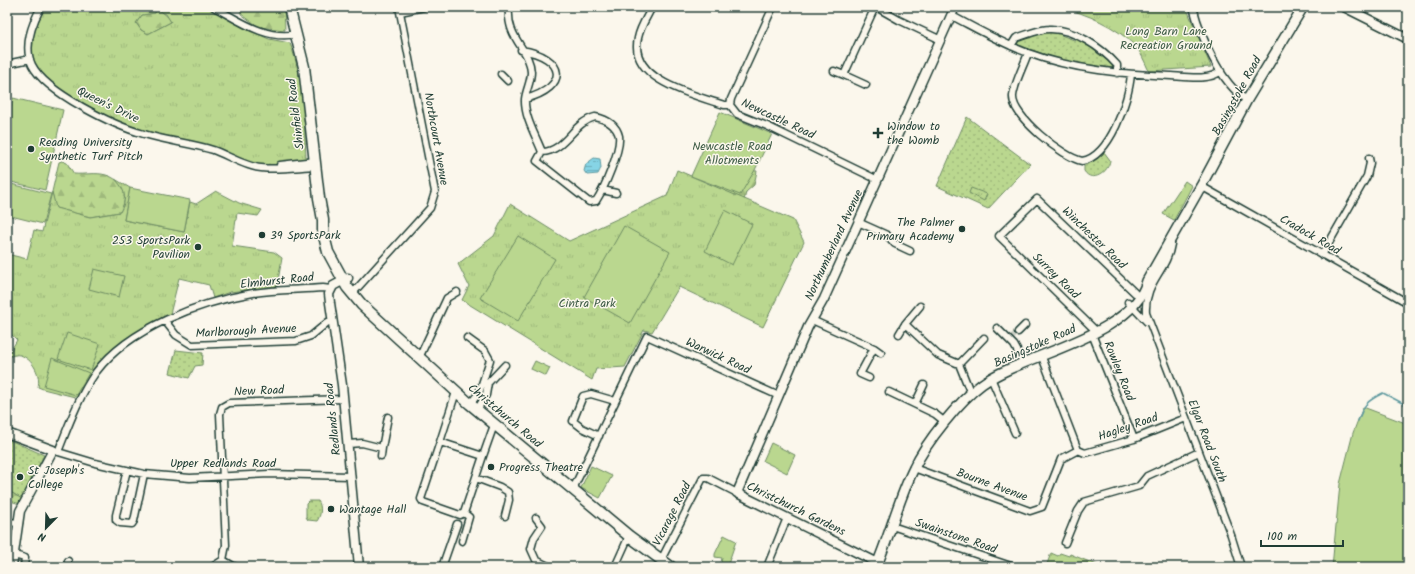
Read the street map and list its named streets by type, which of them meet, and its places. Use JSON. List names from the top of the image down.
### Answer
{
  "streets": {
    "main road": ["Basingstoke Road", "Shinfield Road", "Christchurch Road"],
    "street": [
      "Queen's Drive",
      "Newcastle Road",
      "Northcourt Avenue",
      "Cradock Road",
      "Winchester Road",
      "Northumberland Avenue",
      "Surrey Road",
      "Elmhurst Road",
      "Marlborough Avenue",
      "Warwick Road",
      "Rowley Road",
      "New Road",
      "Redlands Road",
      "Hagley Road",
      "Elgar Road South",
      "Upper Redlands Road",
      "Bourne Avenue",
      "Christchurch Gardens",
      "Vicarage Road",
      "Swainstone Road"
    ]
  },
  "crossings": [
    ["Basingstoke Road", "Cradock Road"],
    ["Basingstoke Road", "Winchester Road"],
    ["Basingstoke Road", "Surrey Road"],
    ["Basingstoke Road", "Rowley Road"],
    ["Basingstoke Road", "Elgar Road South"],
    ["Basingstoke Road", "Bourne Avenue"],
    ["Basingstoke Road", "Christchurch Gardens"],
    ["Basingstoke Road", "Swainstone Road"],
    ["Queen's Drive", "Shinfield Road"],
    ["Shinfield Road", "Christchurch Road"],
    ["Newcastle Road", "Northumberland Avenue"],
    ["Northcourt Avenue", "Christchurch Road"],
    ["Winchester Road", "Surrey Road"],
    ["Northumberland Avenue", "Warwick Road"],
    ["Northumberland Avenue", "Christchurch Gardens"],
    ["Surrey Road", "Rowley Road"],
    ["Elmhurst Road", "Marlborough Avenue"],
    ["Elmhurst Road", "Redlands Road"],
    ["Elmhurst Road", "Upper Redlands Road"],
    ["Marlborough Avenue", "Redlands Road"],
    ["Rowley Road", "Hagley Road"],
    ["New Road", "Redlands Road"],
    ["New Road", "Upper Redlands Road"],
    ["Christchurch Road", "Vicarage Road"],
    ["Redlands Road", "Upper Redlands Road"],
    ["Hagley Road", "Elgar Road South"],
    ["Hagley Road", "Bourne Avenue"],
    ["Christchurch Gardens", "Vicarage Road"]
  ],
  "parks": ["Long Barn Lane Recreation Ground", "Newcastle Road Allotments", "Cintra Park"],
  "places": {
    "health": ["Window to the Womb"],
    "other": [
      "Reading University Synthetic Turf Pitch",
      "The Palmer Primary Academy",
      "39 SportsPark",
      "253 SportsPark Pavilion",
      "Progress Theatre",
      "St Joseph's College",
      "Wantage Hall"
    ]
  },
  "scale_bar": "100 m",
  "north": "bottom left"
}
